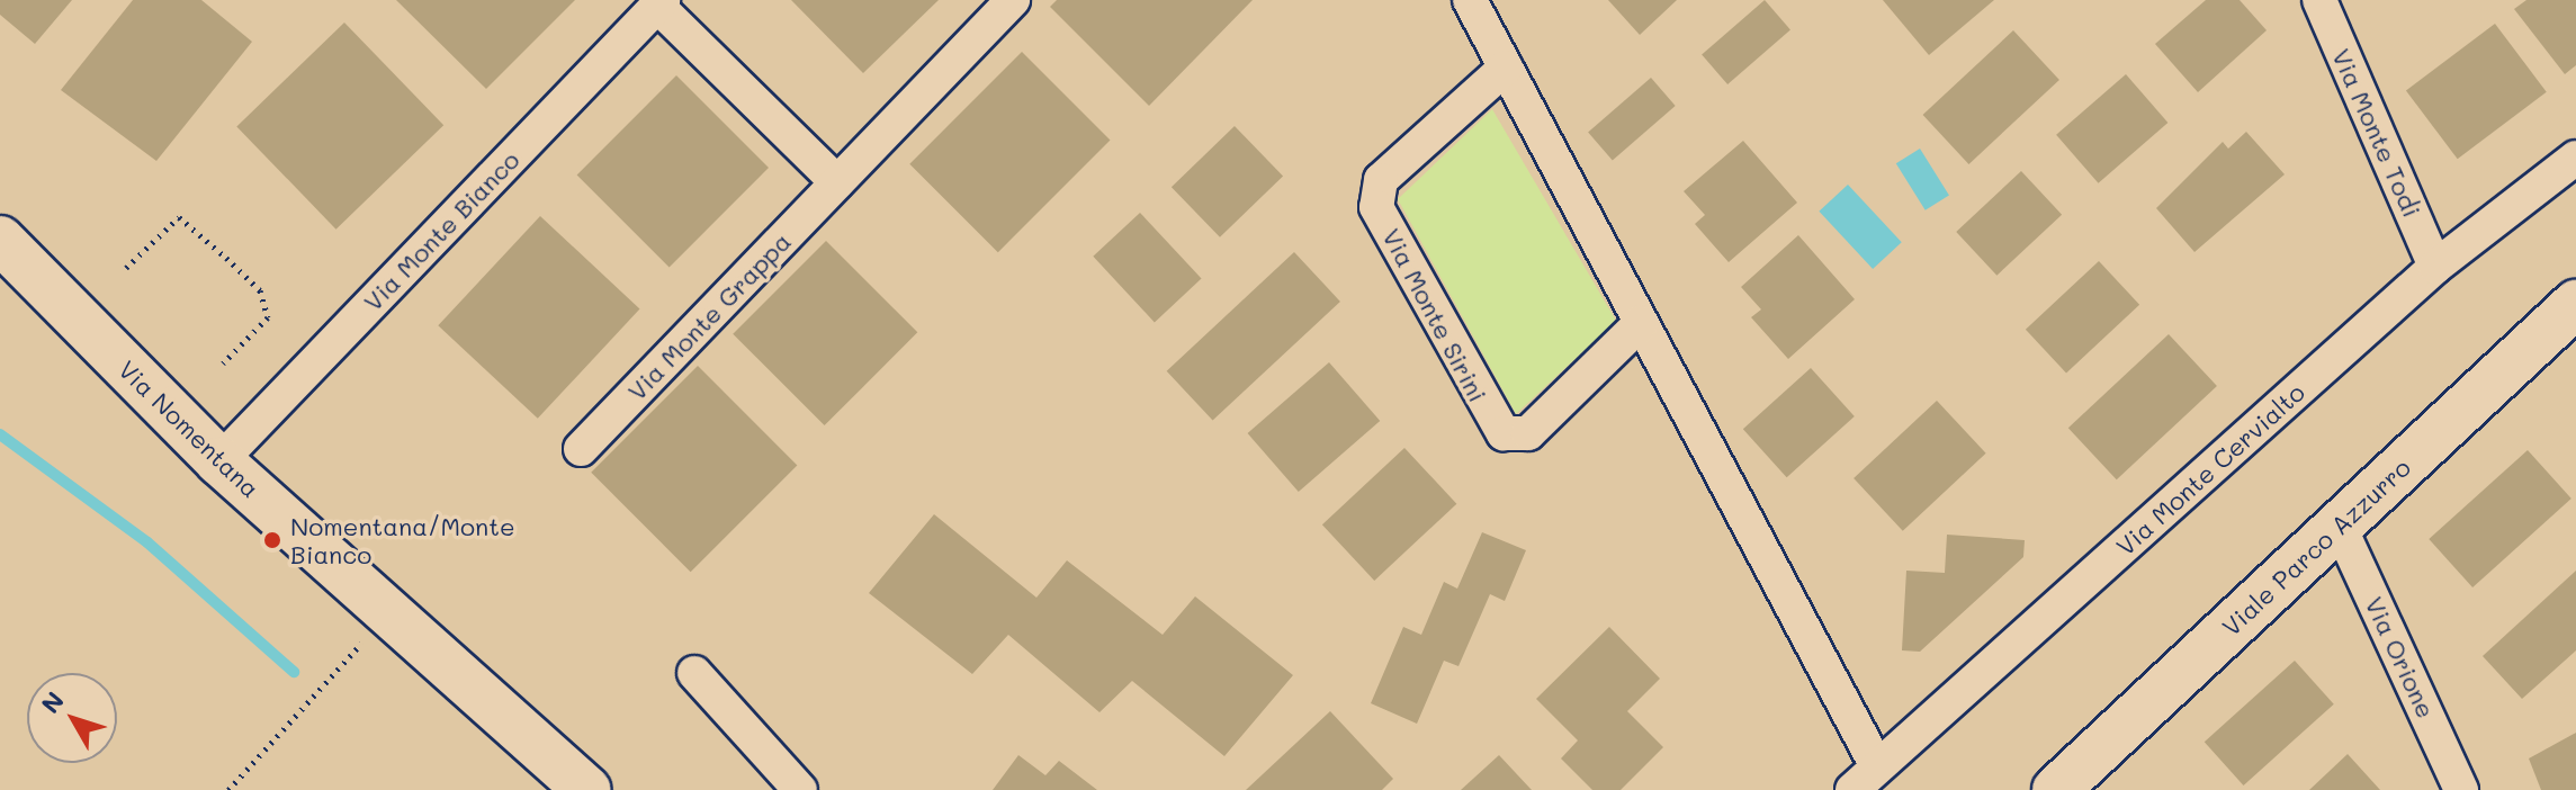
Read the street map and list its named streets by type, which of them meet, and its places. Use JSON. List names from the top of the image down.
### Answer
{
  "streets": {
    "street": [
      "Via Monte Todi",
      "Via Monte Bianco",
      "Via Monte Sirini",
      "Via Monte Grappa",
      "Via Nomentana",
      "Via Monte Cervialto",
      "Viale Parco Azzurro",
      "Via Orione"
    ]
  },
  "crossings": [
    ["Via Monte Todi", "Via Monte Cervialto"],
    ["Via Monte Bianco", "Via Nomentana"],
    ["Viale Parco Azzurro", "Via Orione"]
  ],
  "places": ["Nomentana/Monte Bianco"],
  "north": "top left"
}
